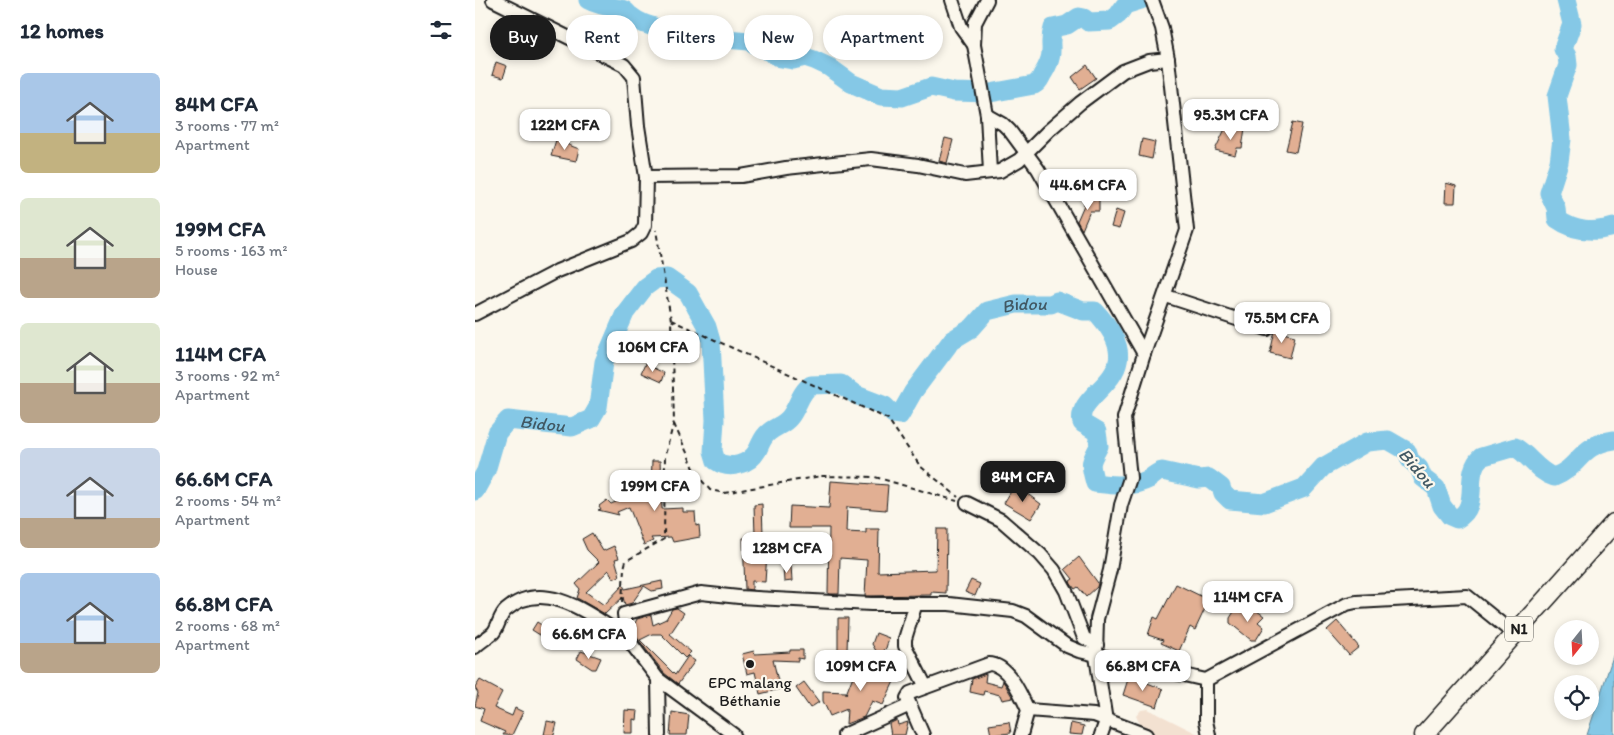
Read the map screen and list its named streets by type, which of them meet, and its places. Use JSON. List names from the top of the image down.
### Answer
{
  "streets": {
    "highway": ["N1"]
  },
  "water": ["Bidou"],
  "places": ["EPC malang Béthanie"],
  "north": "bottom",
  "page": {
    "heading": "12 homes",
    "chip": [
      "Buy",
      "Rent",
      "Filters",
      "New",
      "Apartment"
    ],
    "list": [
      {
        "name": "84M CFA",
        "note": "3 rooms · 77 m² · Apartment"
      },
      {
        "name": "199M CFA",
        "note": "5 rooms · 163 m² · House"
      },
      {
        "name": "114M CFA",
        "note": "3 rooms · 92 m² · Apartment"
      },
      {
        "name": "66.6M CFA",
        "note": "2 rooms · 54 m² · Apartment"
      },
      {
        "name": "66.8M CFA",
        "note": "2 rooms · 68 m² · Apartment"
      }
    ],
    "price": [
      "95.3M CFA",
      "122M CFA",
      "44.6M CFA",
      "75.5M CFA",
      "106M CFA",
      "84M CFA",
      "199M CFA",
      "128M CFA",
      "114M CFA",
      "66.6M CFA",
      "109M CFA",
      "66.8M CFA"
    ]
  }
}
